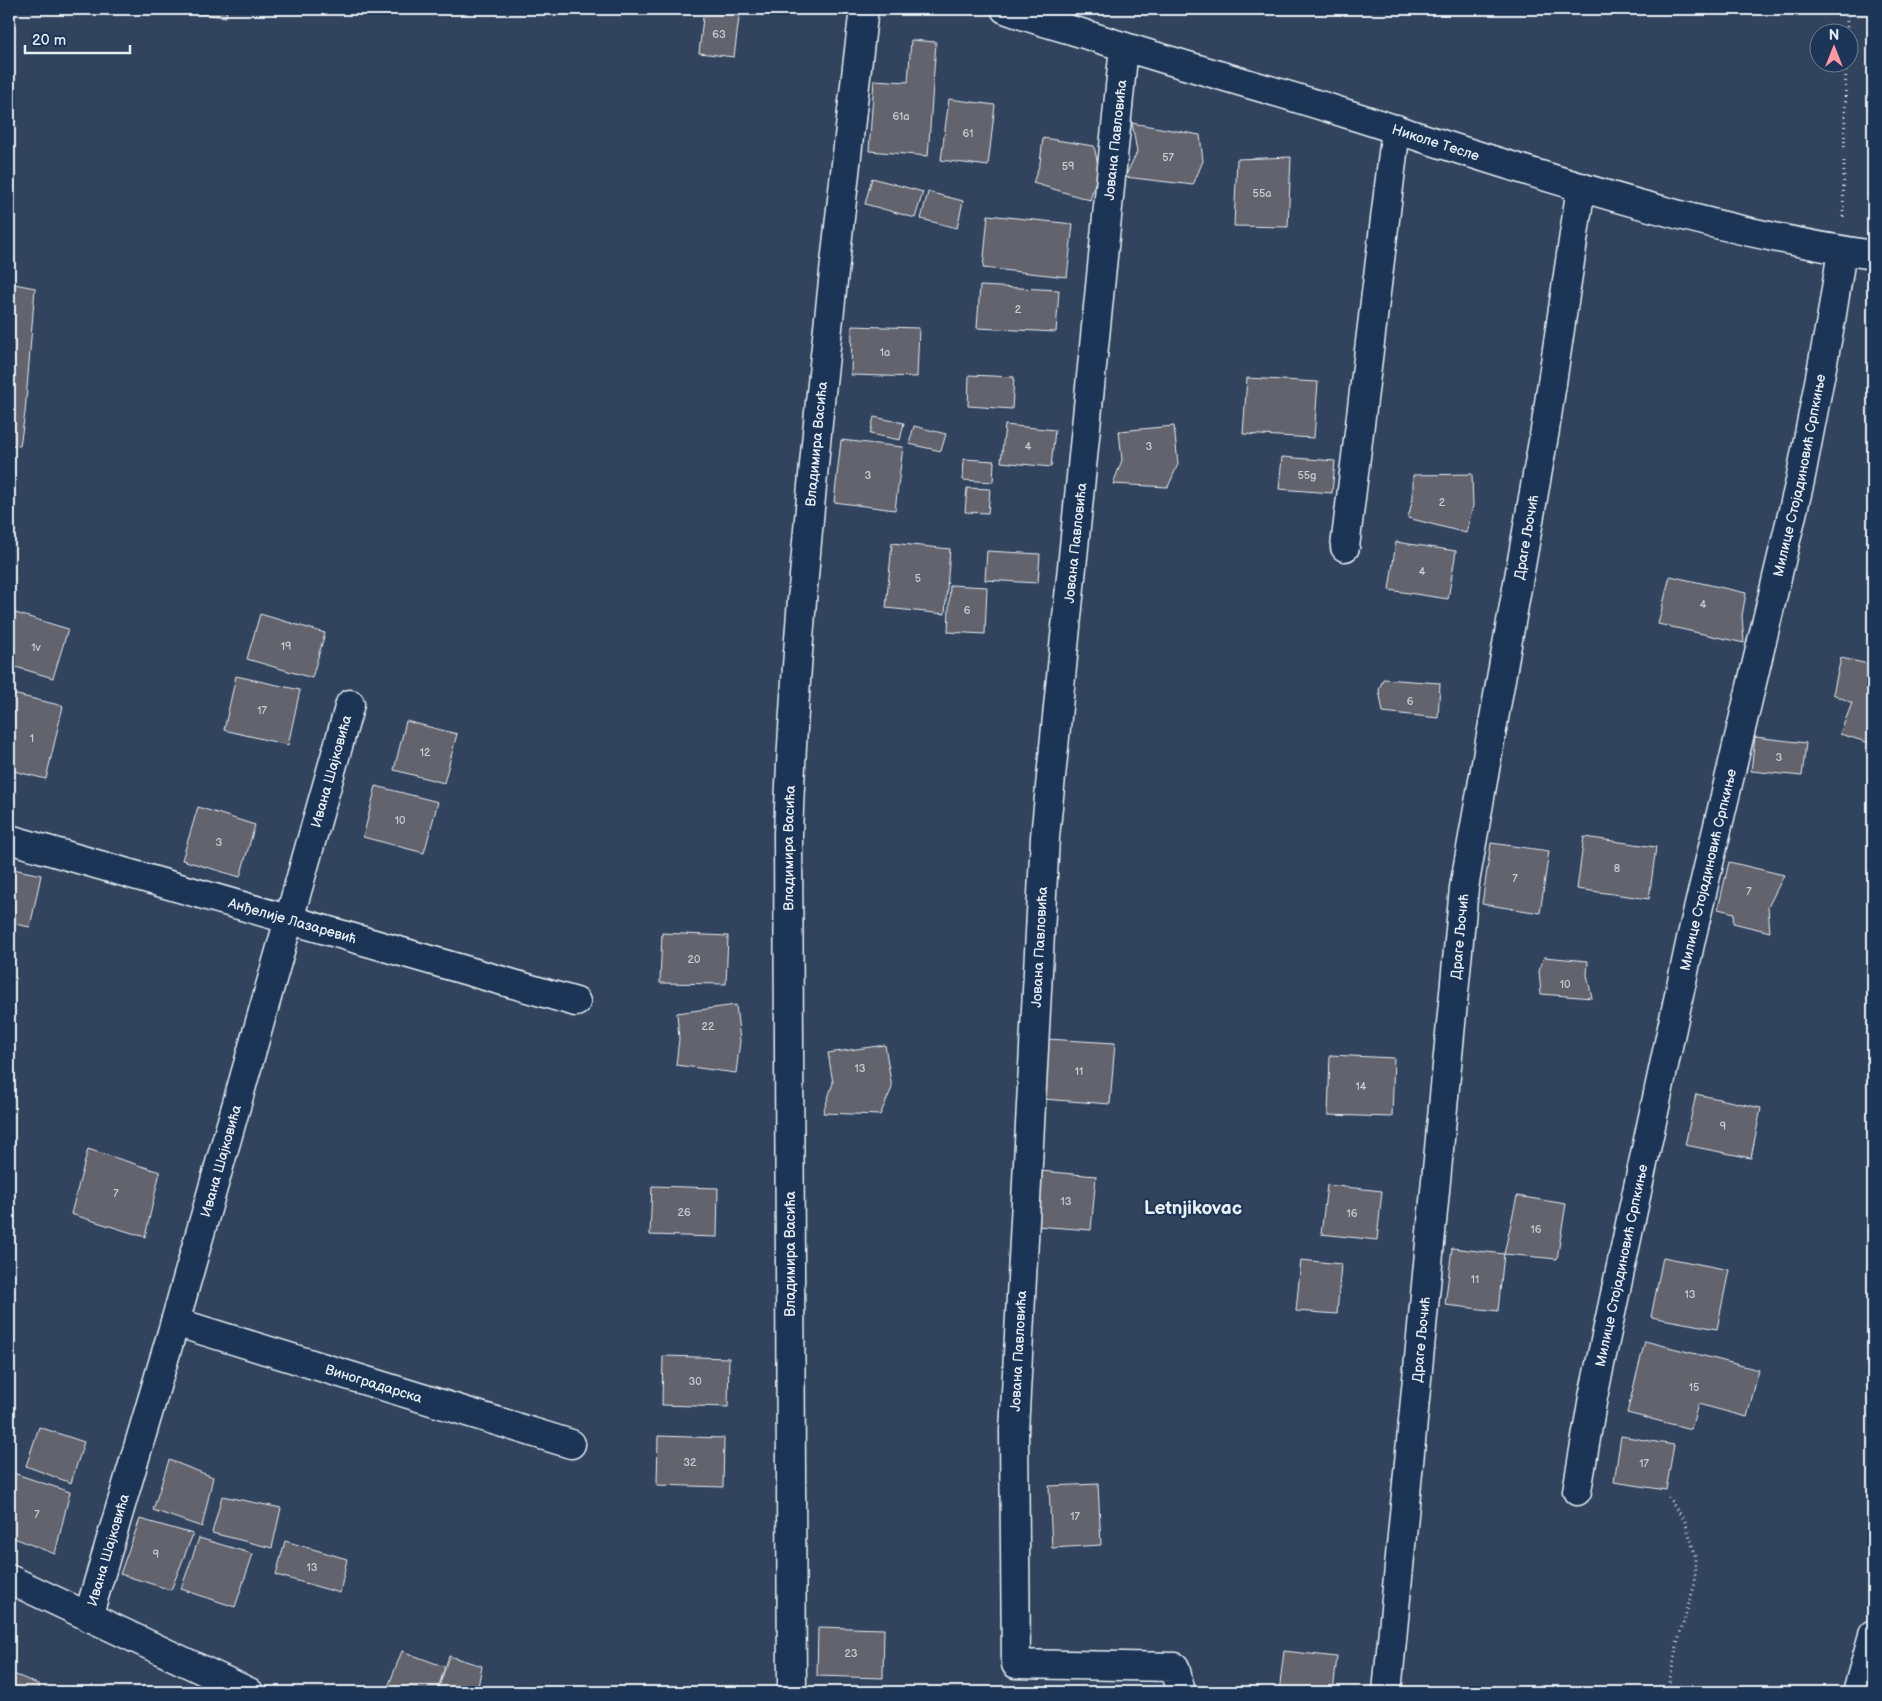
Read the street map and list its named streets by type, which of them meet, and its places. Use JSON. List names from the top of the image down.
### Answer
{
  "streets": {
    "street": [
      "Јована Павловића",
      "Николе Тесле",
      "Владимира Васића",
      "Милице Стојадиновић Српкиње",
      "Драге Љочић",
      "Ивана Шајковића",
      "Анђелије Лазаревић",
      "Виноградарска"
    ]
  },
  "crossings": [
    ["Јована Павловића", "Николе Тесле"],
    ["Николе Тесле", "Милице Стојадиновић Српкиње"],
    ["Николе Тесле", "Драге Љочић"],
    ["Ивана Шајковића", "Анђелије Лазаревић"],
    ["Ивана Шајковића", "Виноградарска"]
  ],
  "districts": ["Letnjikovac"],
  "house_numbers": [
    "63",
    "61a",
    "61",
    "57",
    "59",
    "55a",
    "2",
    "1a",
    "4",
    "3",
    "3",
    "55g",
    "2",
    "4",
    "5",
    "4",
    "6",
    "19",
    "1v",
    "6",
    "17",
    "1",
    "12",
    "3",
    "10",
    "3",
    "8",
    "7",
    "7",
    "20",
    "10",
    "22",
    "13",
    "11",
    "14",
    "9",
    "7",
    "13",
    "26",
    "16",
    "16",
    "11",
    "13",
    "30",
    "15",
    "32",
    "17",
    "7",
    "17",
    "9",
    "13",
    "23"
  ],
  "scale_bar": "20 m",
  "north": "top"
}
